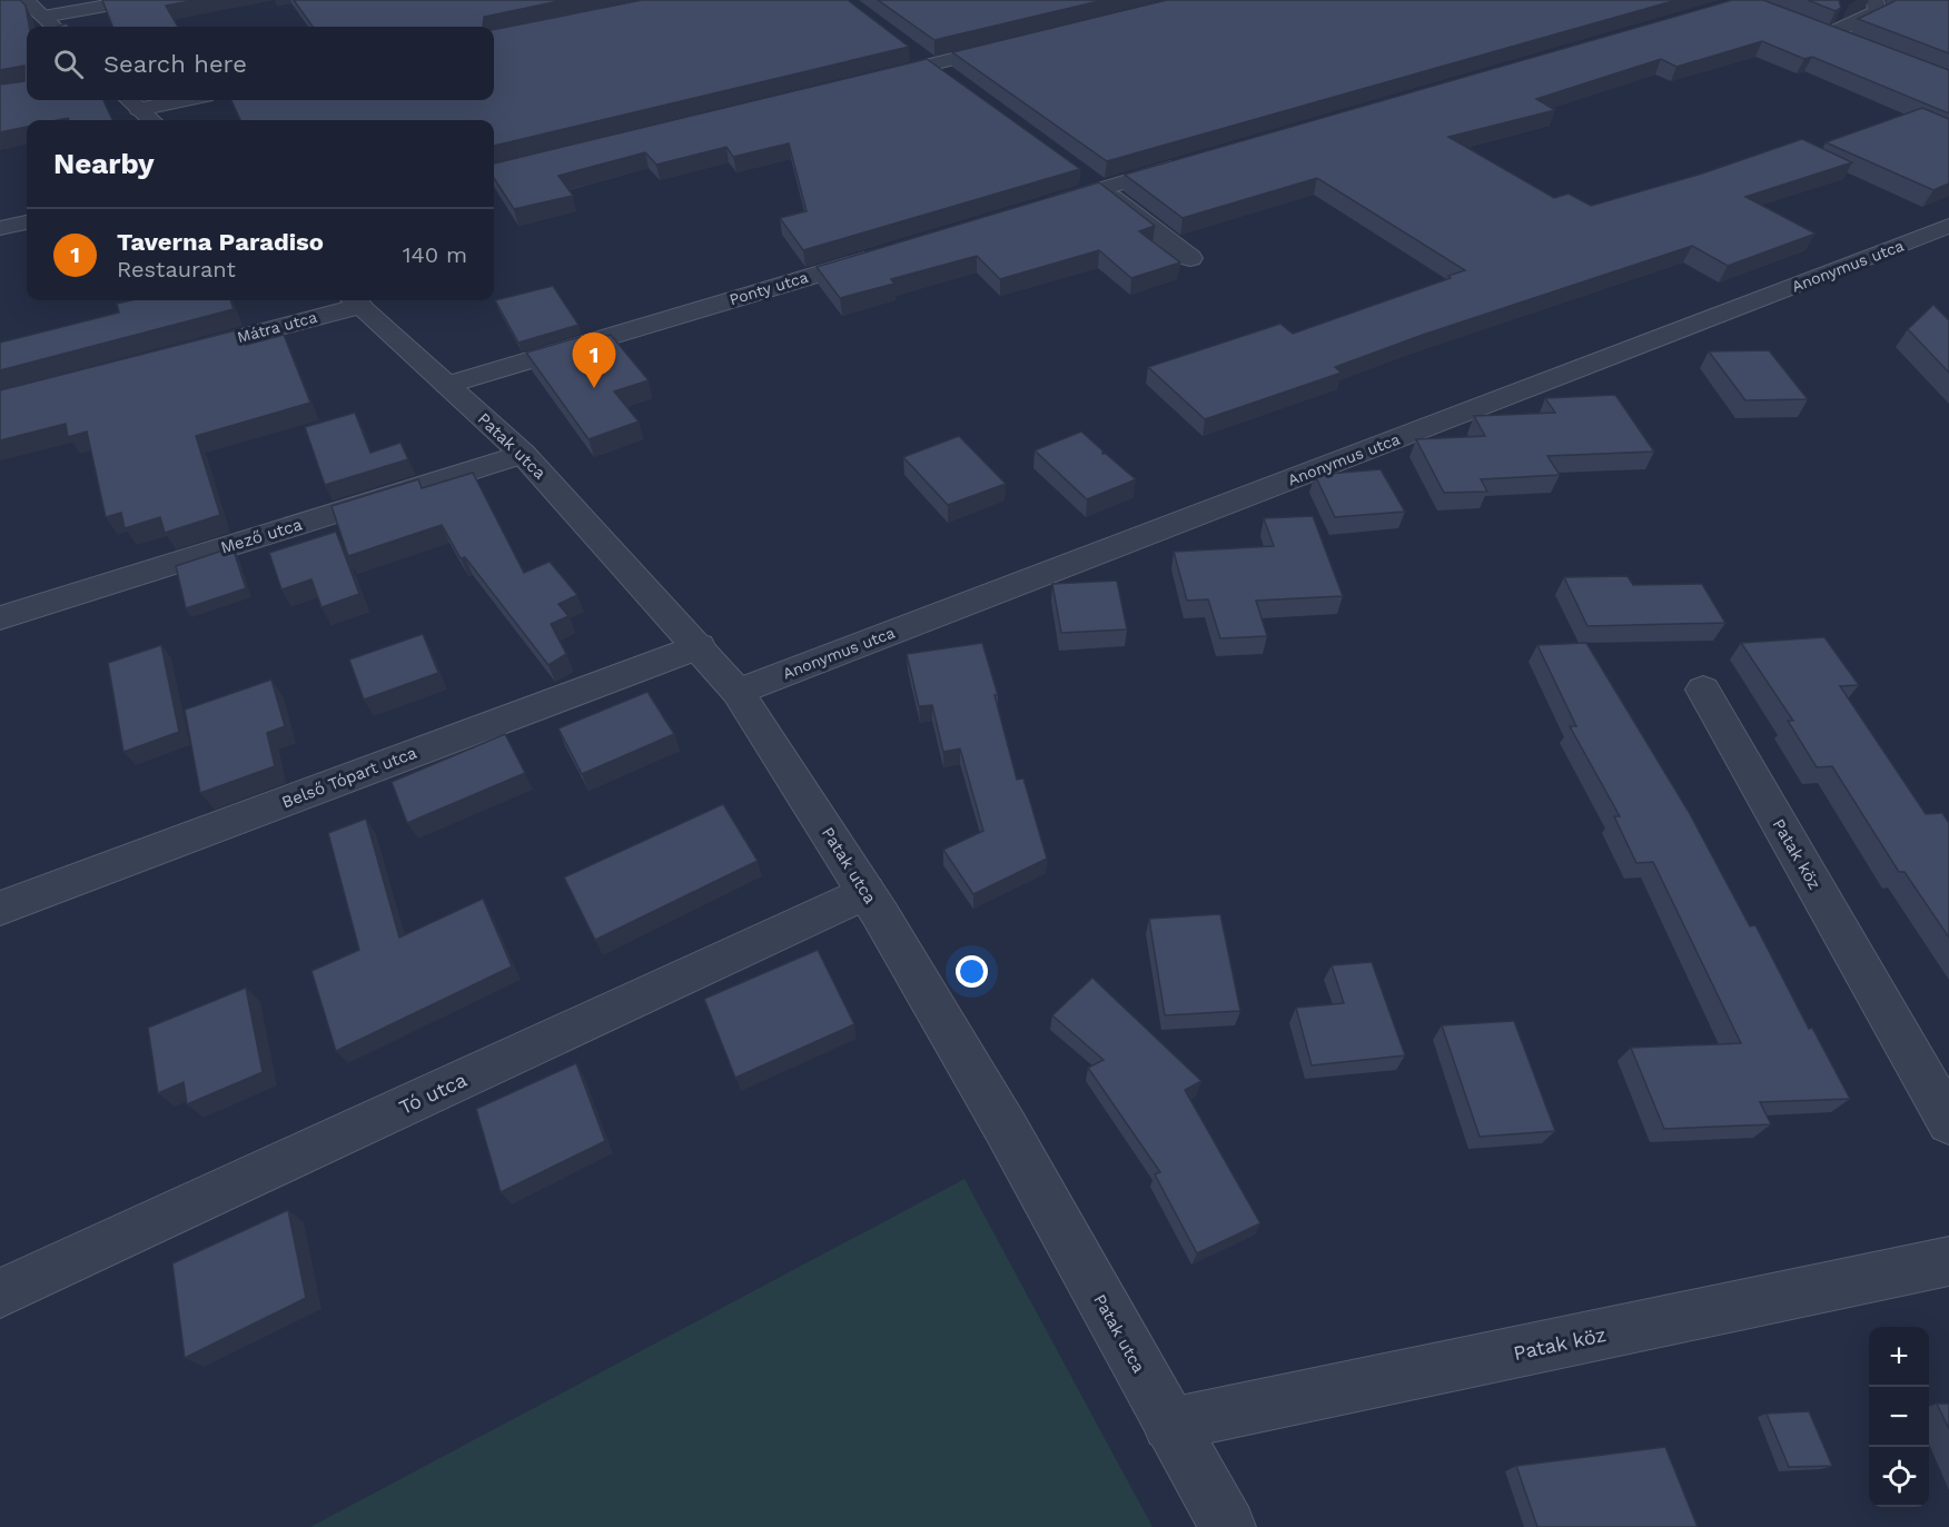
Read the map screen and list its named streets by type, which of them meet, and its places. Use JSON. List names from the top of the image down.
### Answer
{
  "streets": {
    "street": [
      "Anonymus utca",
      "Ponty utca",
      "Mátra utca",
      "Patak utca",
      "Mező utca",
      "Belső Tópart utca",
      "Patak köz",
      "Tó utca"
    ]
  },
  "crossings": [
    ["Anonymus utca", "Patak utca"],
    ["Ponty utca", "Patak utca"],
    ["Mátra utca", "Patak utca"],
    ["Patak utca", "Mező utca"],
    ["Patak utca", "Belső Tópart utca"],
    ["Patak utca", "Patak köz"],
    ["Patak utca", "Tó utca"]
  ],
  "page": {
    "search": "Search here",
    "heading": "Nearby",
    "list": [
      {
        "mark": "1",
        "name": "Taverna Paradiso",
        "note": "Restaurant",
        "value": "140 m"
      }
    ],
    "pins": "1",
    "map_buttons": ["+", "−"]
  }
}
